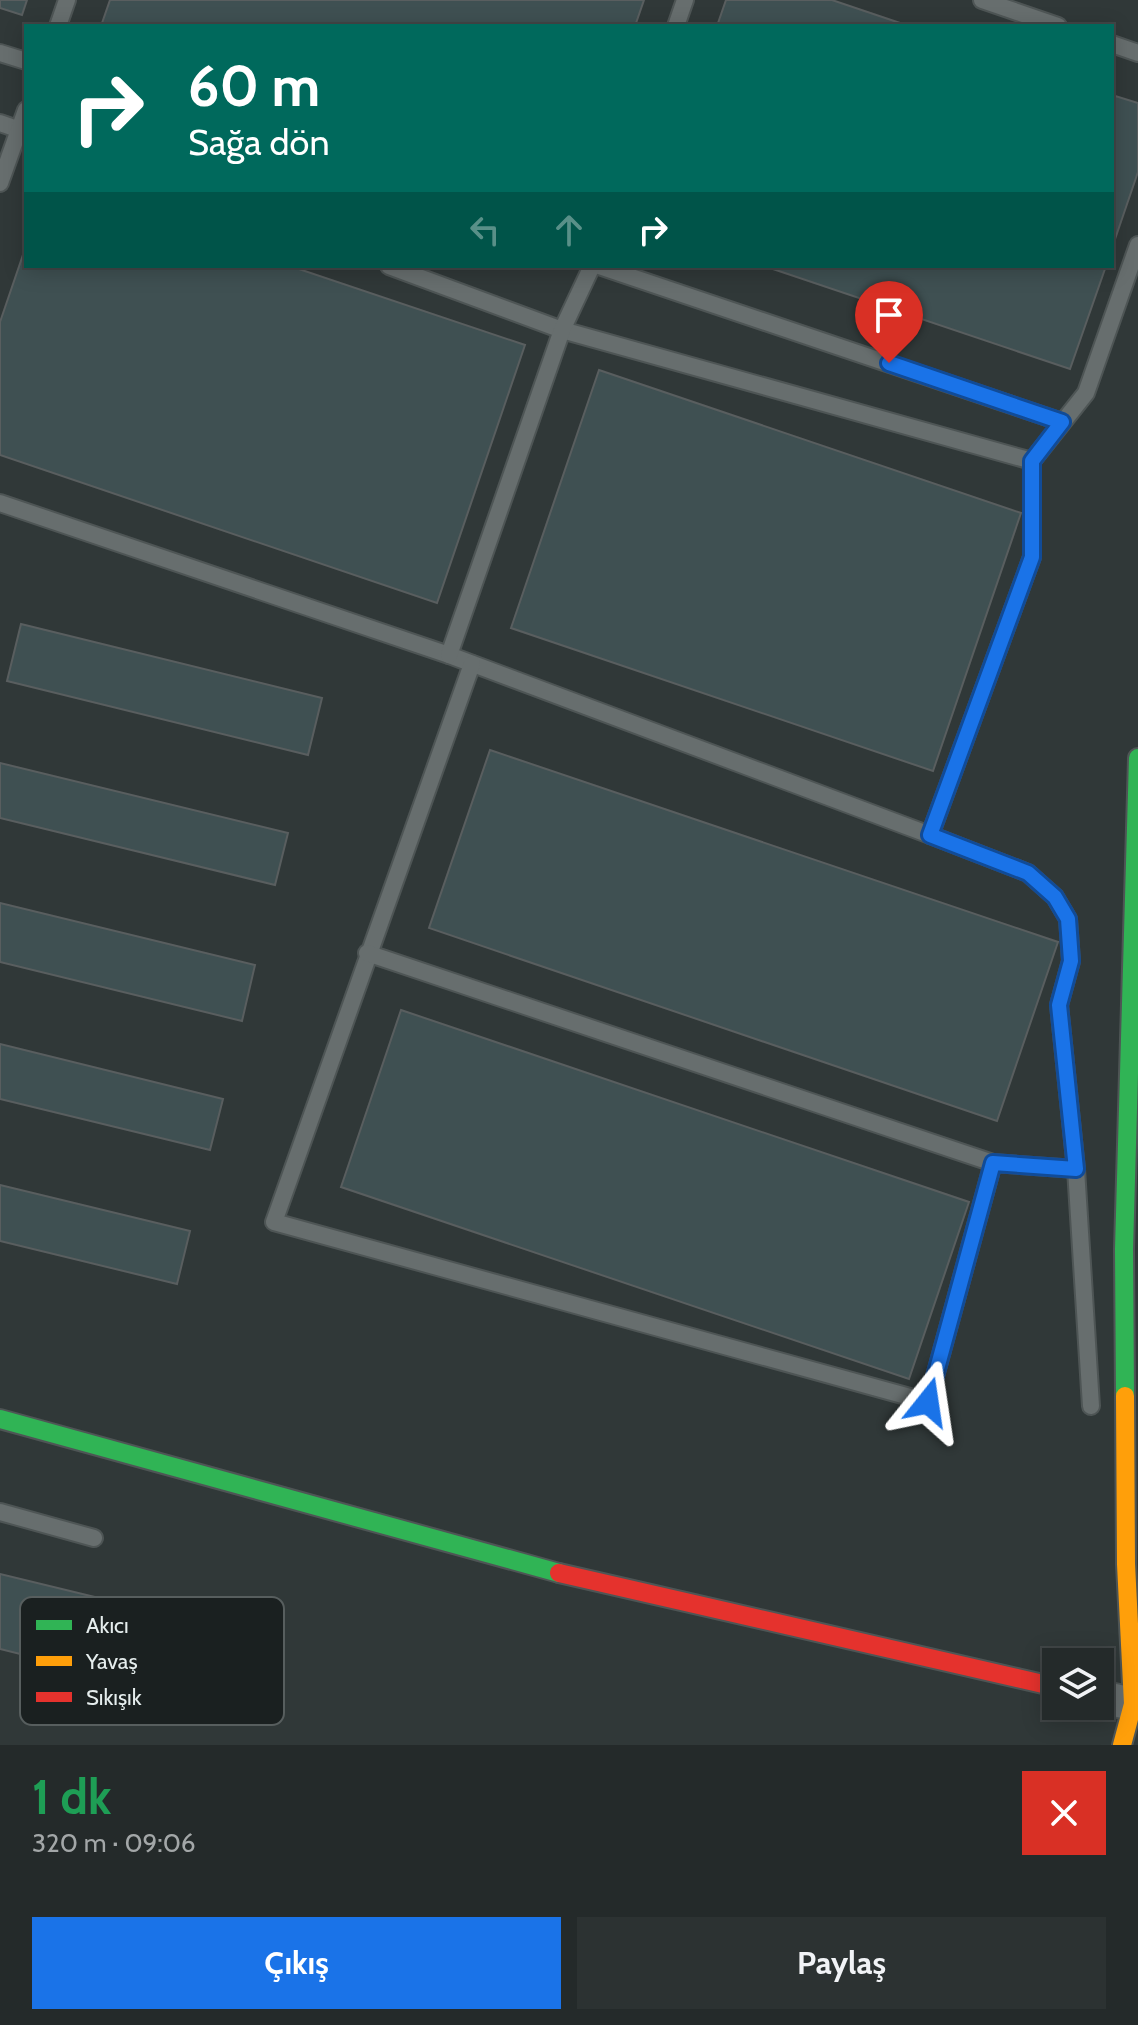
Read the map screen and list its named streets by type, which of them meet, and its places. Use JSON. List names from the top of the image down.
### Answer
{
  "legend": ["Akıcı", "Yavaş", "Sıkışık"],
  "page": {
    "turn": ["60 m", "Sağa dön"],
    "heading": ["1 dk", "320 m · 09:06"],
    "buttons": ["Çıkış", "Paylaş"]
  }
}
